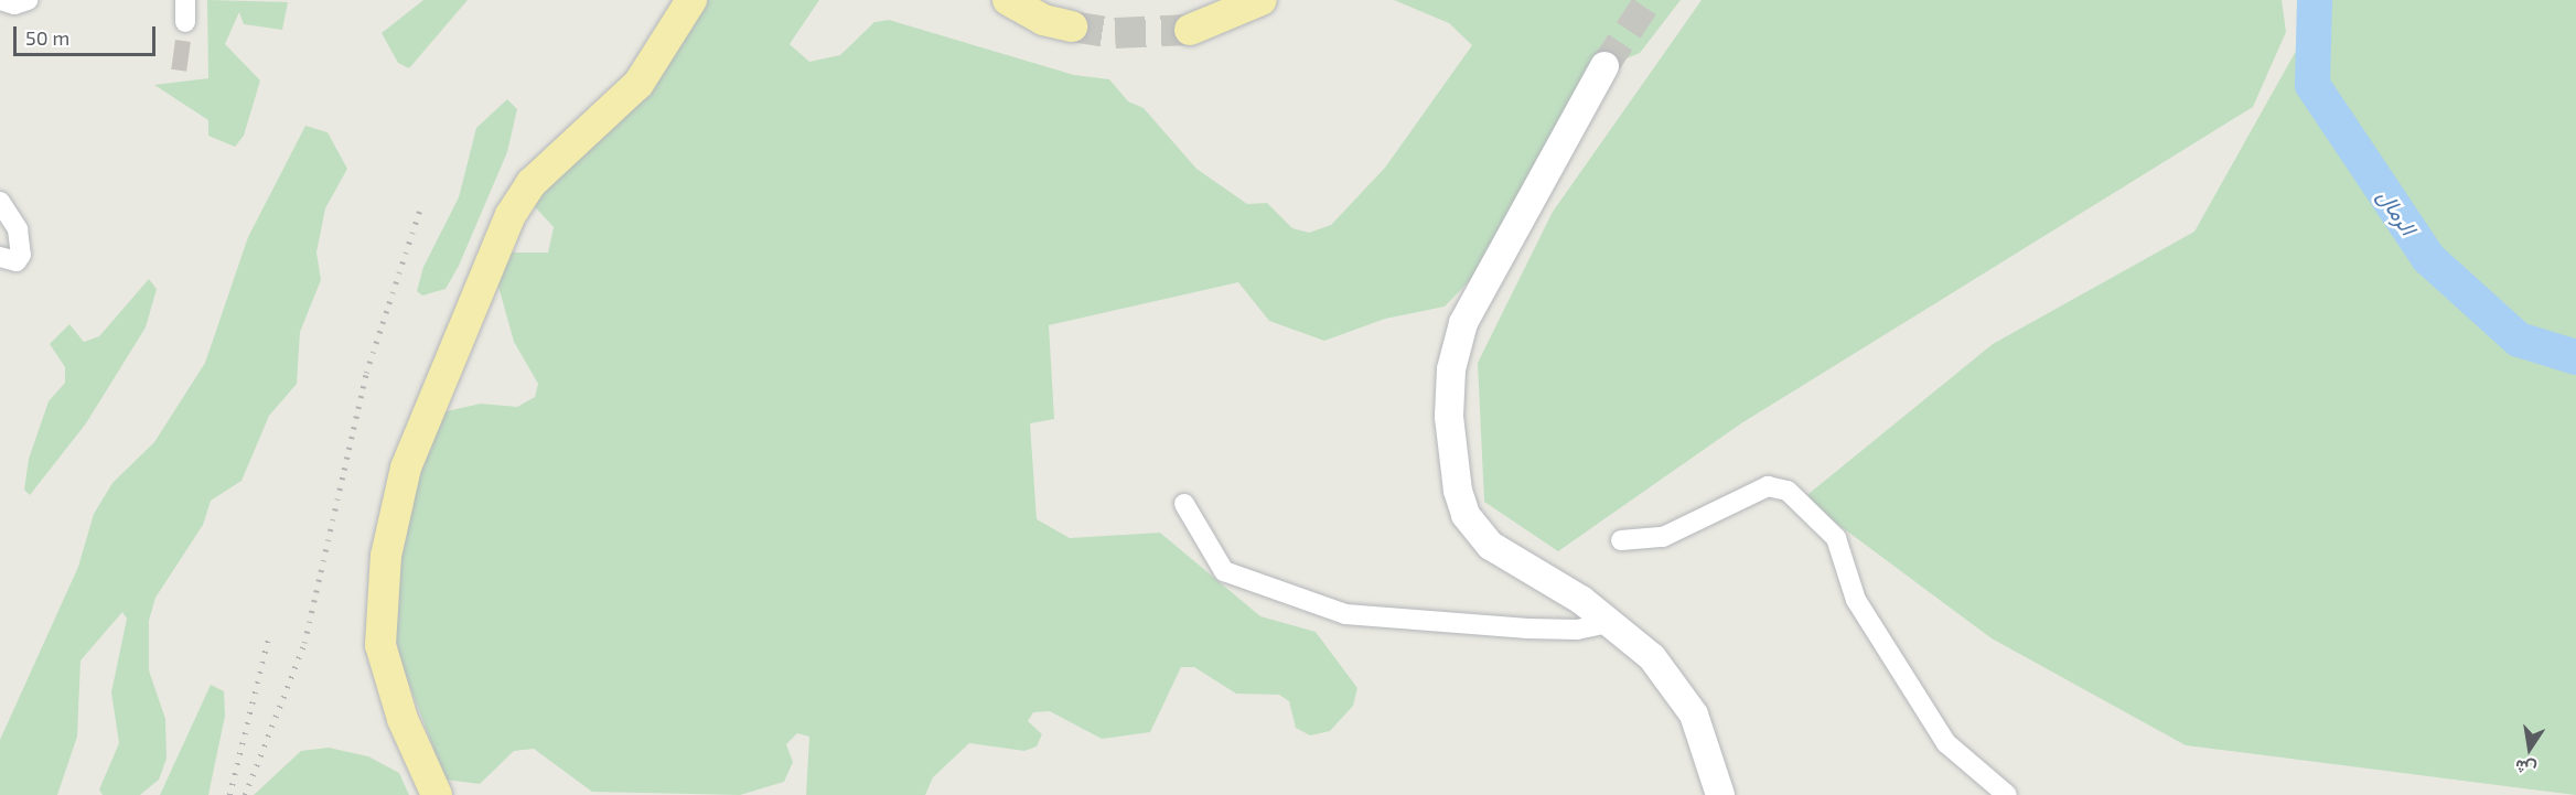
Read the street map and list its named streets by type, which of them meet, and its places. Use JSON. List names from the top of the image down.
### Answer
{
  "water": ["الرمال"],
  "scale_bar": "50 m",
  "north": "bottom"
}
